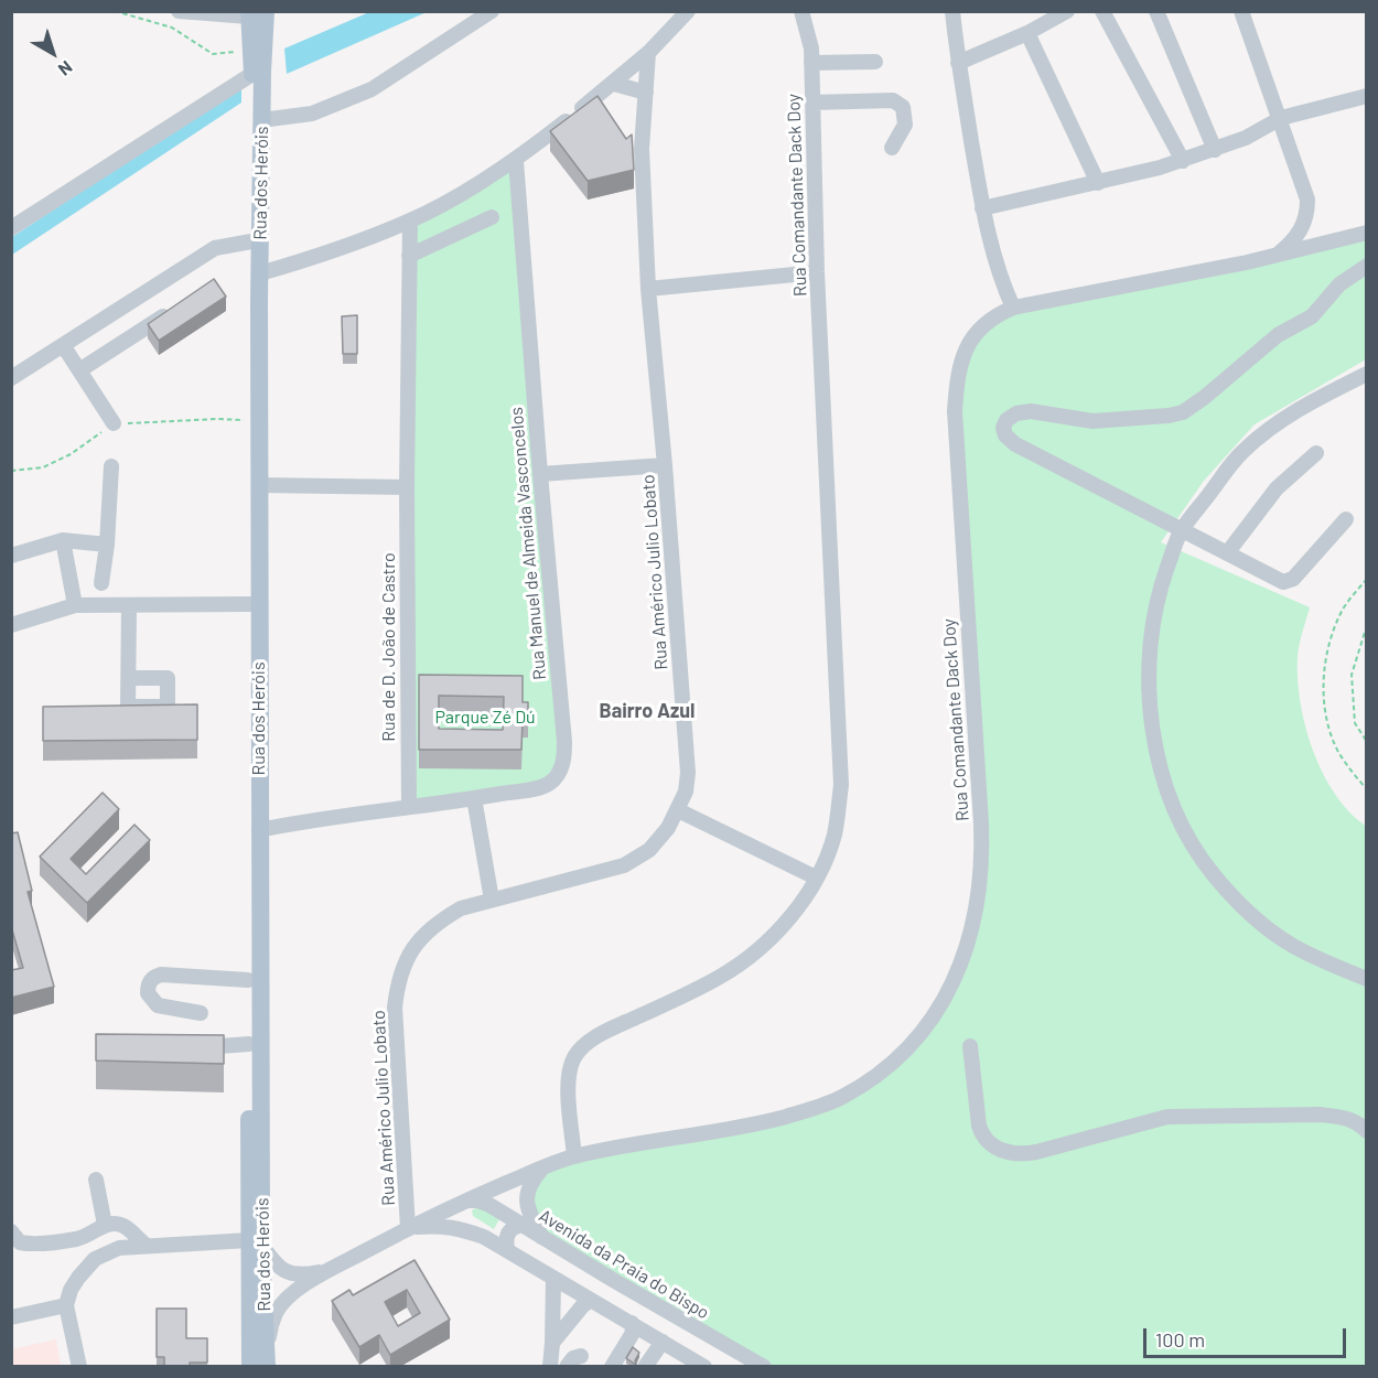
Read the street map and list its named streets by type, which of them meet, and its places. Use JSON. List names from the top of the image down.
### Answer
{
  "streets": {
    "main road": ["Rua dos Heróis"],
    "street": [
      "Rua Comandante Dack Doy",
      "Rua Manuel de Almeida Vasconcelos",
      "Rua Américo Julio Lobato",
      "Rua de D. João de Castro",
      "Avenida da Praia do Bispo"
    ]
  },
  "crossings": [
    ["Rua dos Heróis", "Rua Comandante Dack Doy"],
    ["Rua dos Heróis", "Rua Manuel de Almeida Vasconcelos"],
    ["Rua Comandante Dack Doy", "Rua Américo Julio Lobato"],
    ["Rua Comandante Dack Doy", "Avenida da Praia do Bispo"],
    ["Rua Manuel de Almeida Vasconcelos", "Rua de D. João de Castro"]
  ],
  "districts": ["Bairro Azul"],
  "parks": ["Parque Zé Dú"],
  "scale_bar": "100 m",
  "north": "bottom right"
}
